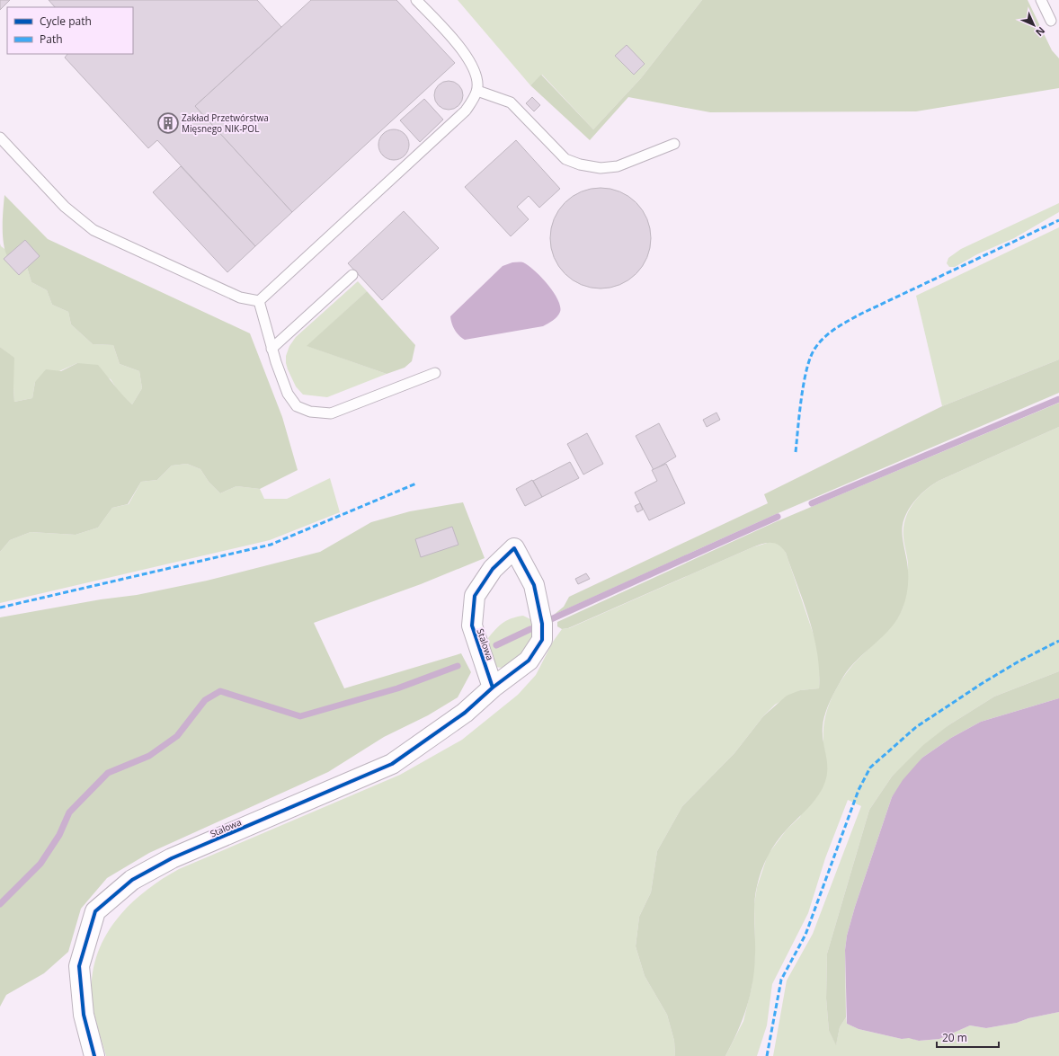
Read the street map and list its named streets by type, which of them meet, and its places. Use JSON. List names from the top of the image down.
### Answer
{
  "streets": {
    "street": ["Stalowa"]
  },
  "places": {
    "building": ["Zakład Przetwórstwa Mięsnego NIK-POL"]
  },
  "legend": ["Cycle path", "Path"],
  "scale_bar": "20 m",
  "north": "bottom right"
}
